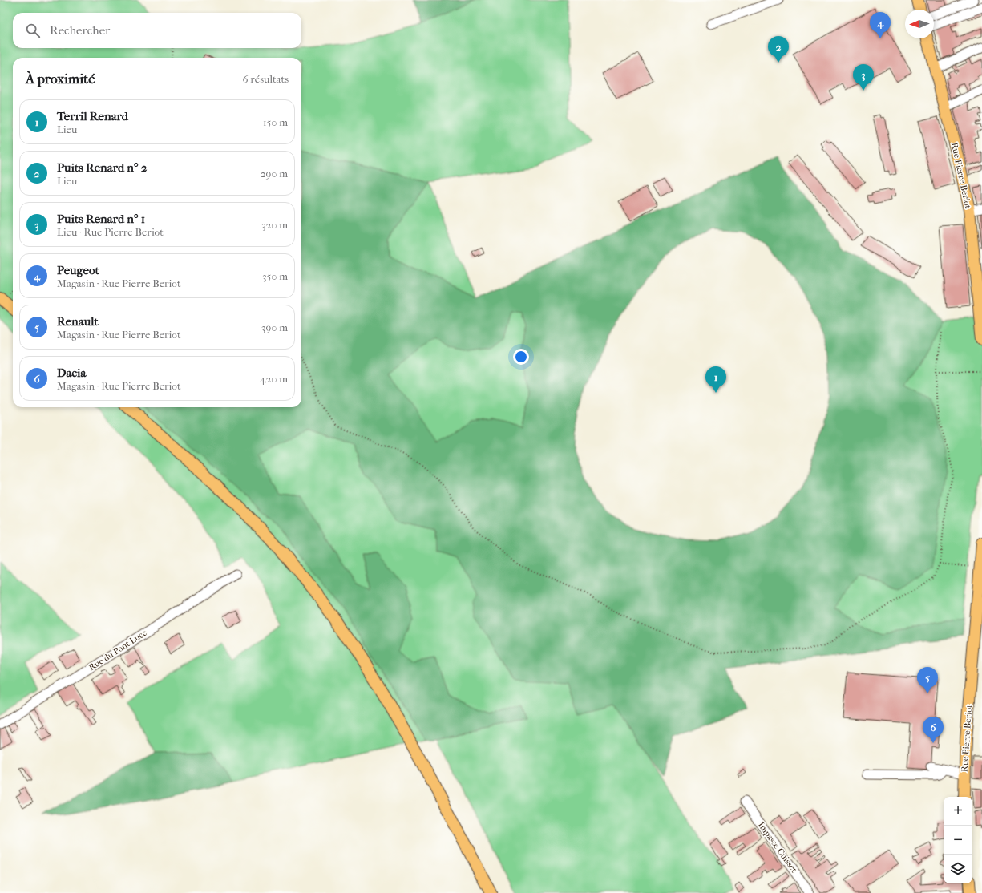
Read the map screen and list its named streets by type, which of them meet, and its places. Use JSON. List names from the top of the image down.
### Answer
{
  "streets": {
    "main road": ["Rue Pierre Beriot"],
    "street": ["Rue du Pont Luce", "Impasse Cuisset"]
  },
  "north": "left",
  "page": {
    "pins": [
      "4",
      "2",
      "3",
      "1",
      "5",
      "6"
    ],
    "search": "Rechercher",
    "heading": ["À proximité", "6 résultats"],
    "list": [
      {
        "mark": "1",
        "name": "Terril Renard",
        "note": "Lieu",
        "value": "150 m"
      },
      {
        "mark": "2",
        "name": "Puits Renard n° 2",
        "note": "Lieu",
        "value": "290 m"
      },
      {
        "mark": "3",
        "name": "Puits Renard n° 1",
        "note": "Lieu · Rue Pierre Beriot",
        "value": "320 m"
      },
      {
        "mark": "4",
        "name": "Peugeot",
        "note": "Magasin · Rue Pierre Beriot",
        "value": "350 m"
      },
      {
        "mark": "5",
        "name": "Renault",
        "note": "Magasin · Rue Pierre Beriot",
        "value": "390 m"
      },
      {
        "mark": "6",
        "name": "Dacia",
        "note": "Magasin · Rue Pierre Beriot",
        "value": "420 m"
      }
    ],
    "map_buttons": ["+", "−"]
  }
}
